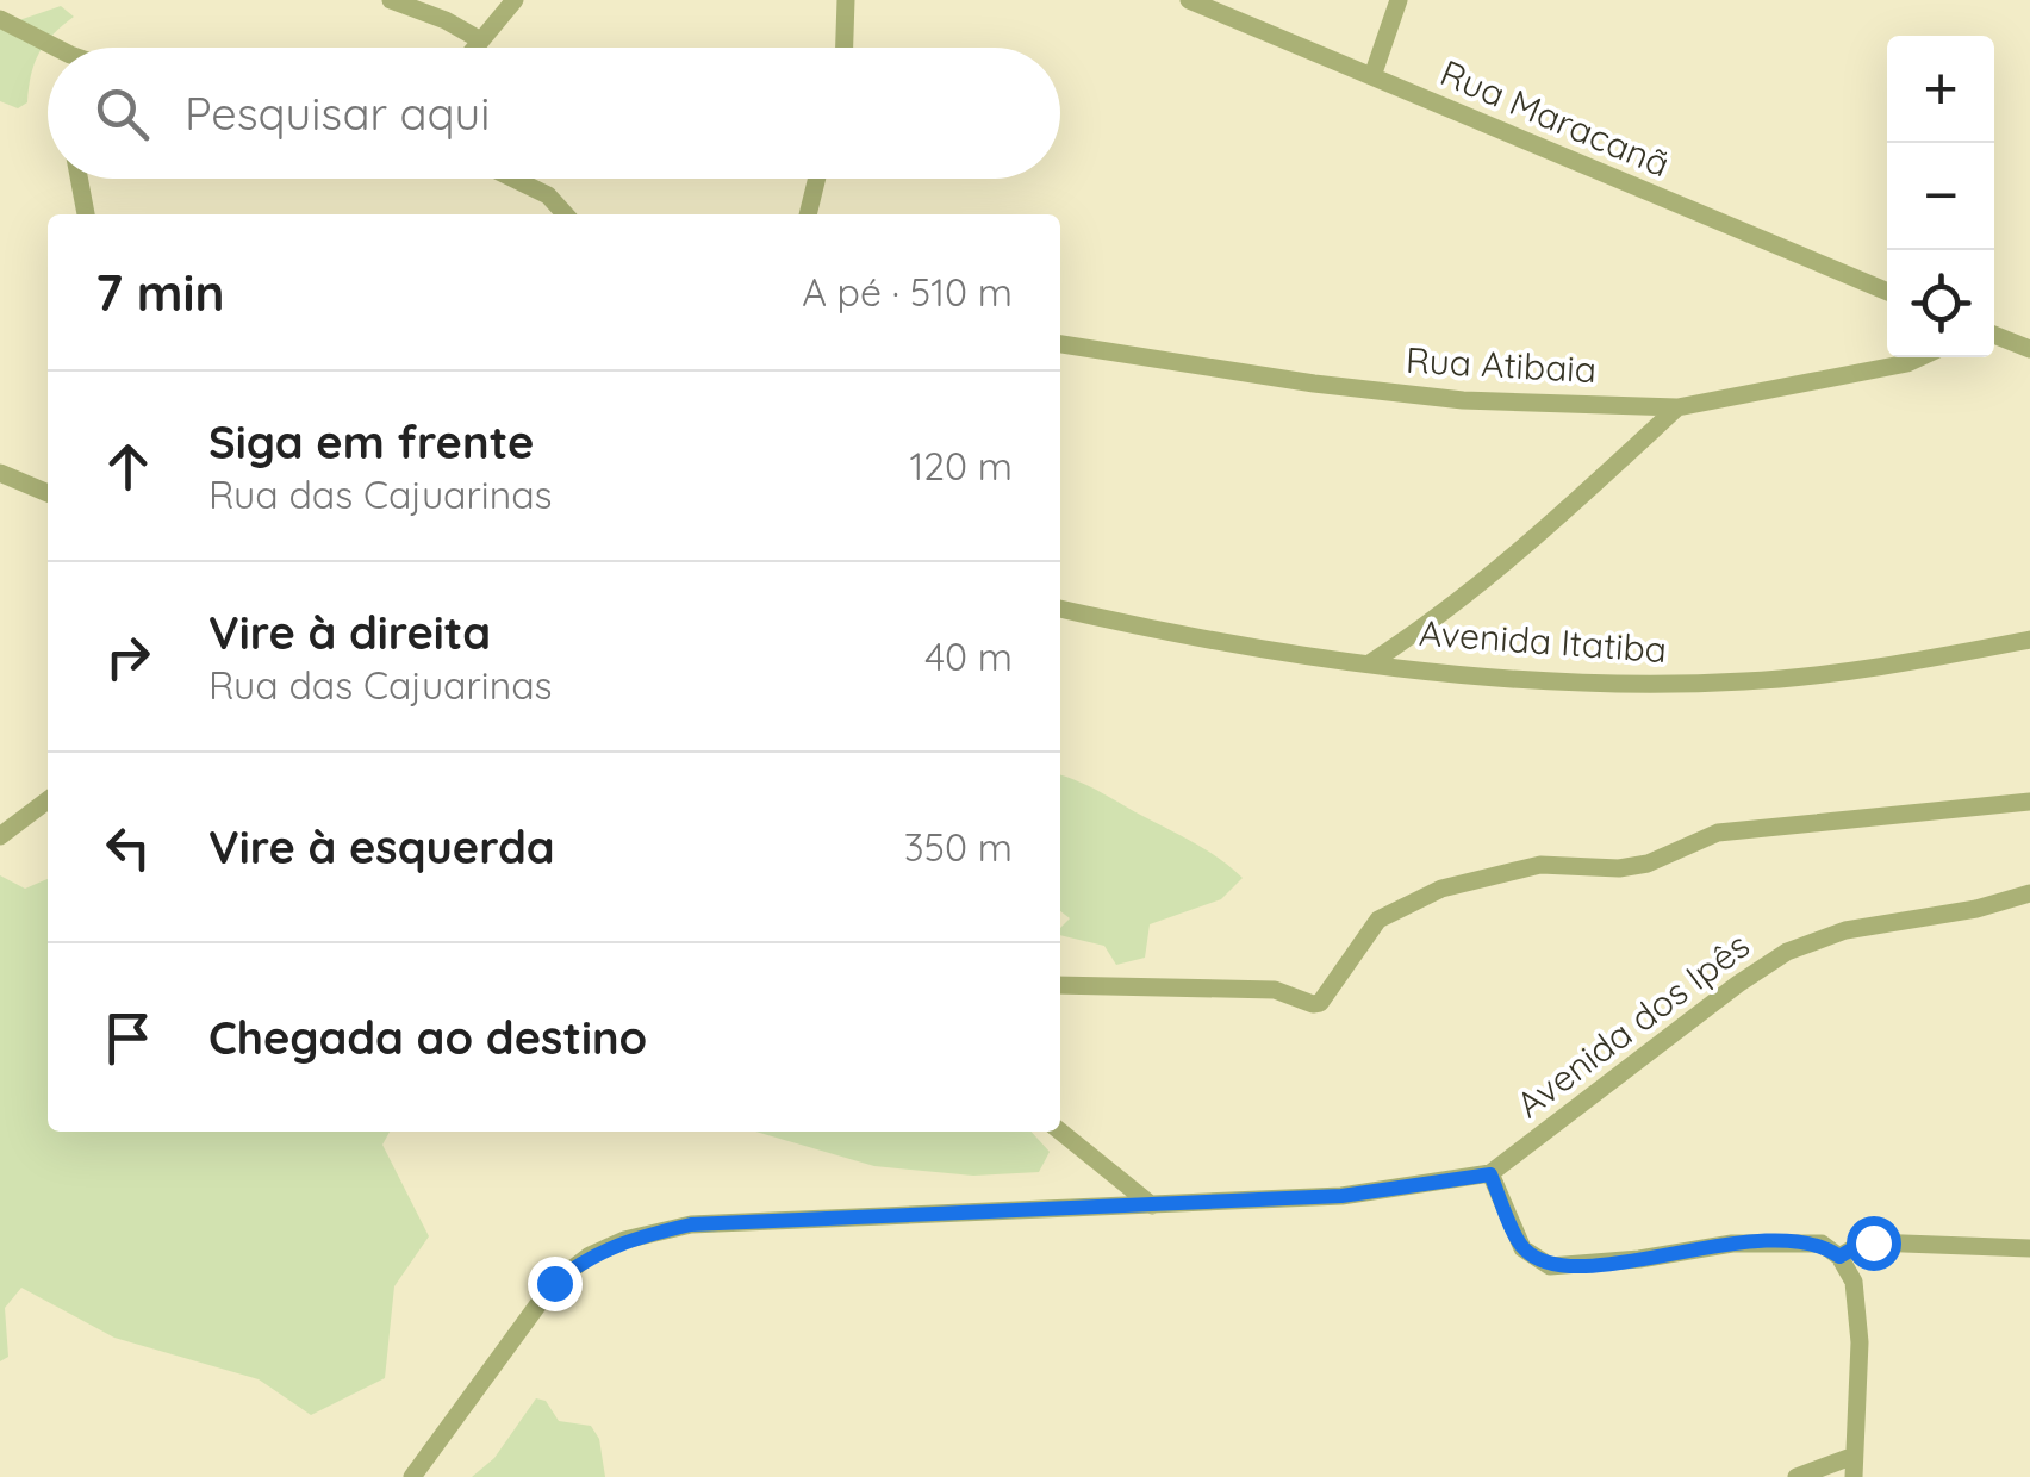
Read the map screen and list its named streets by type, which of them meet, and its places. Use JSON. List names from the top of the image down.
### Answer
{
  "streets": {
    "street": [
      "Rua Maracanã",
      "Rua Atibaia",
      "Avenida Itatiba",
      "Avenida dos Ipês"
    ]
  },
  "page": {
    "map_buttons": ["+", "−"],
    "search": "Pesquisar aqui",
    "heading": ["7 min", "A pé · 510 m"],
    "list": [
      ["Siga em frente", "Rua das Cajuarinas", "120 m"],
      ["Vire à direita", "Rua das Cajuarinas", "40 m"],
      ["Vire à esquerda", "350 m"],
      "Chegada ao destino"
    ]
  }
}
